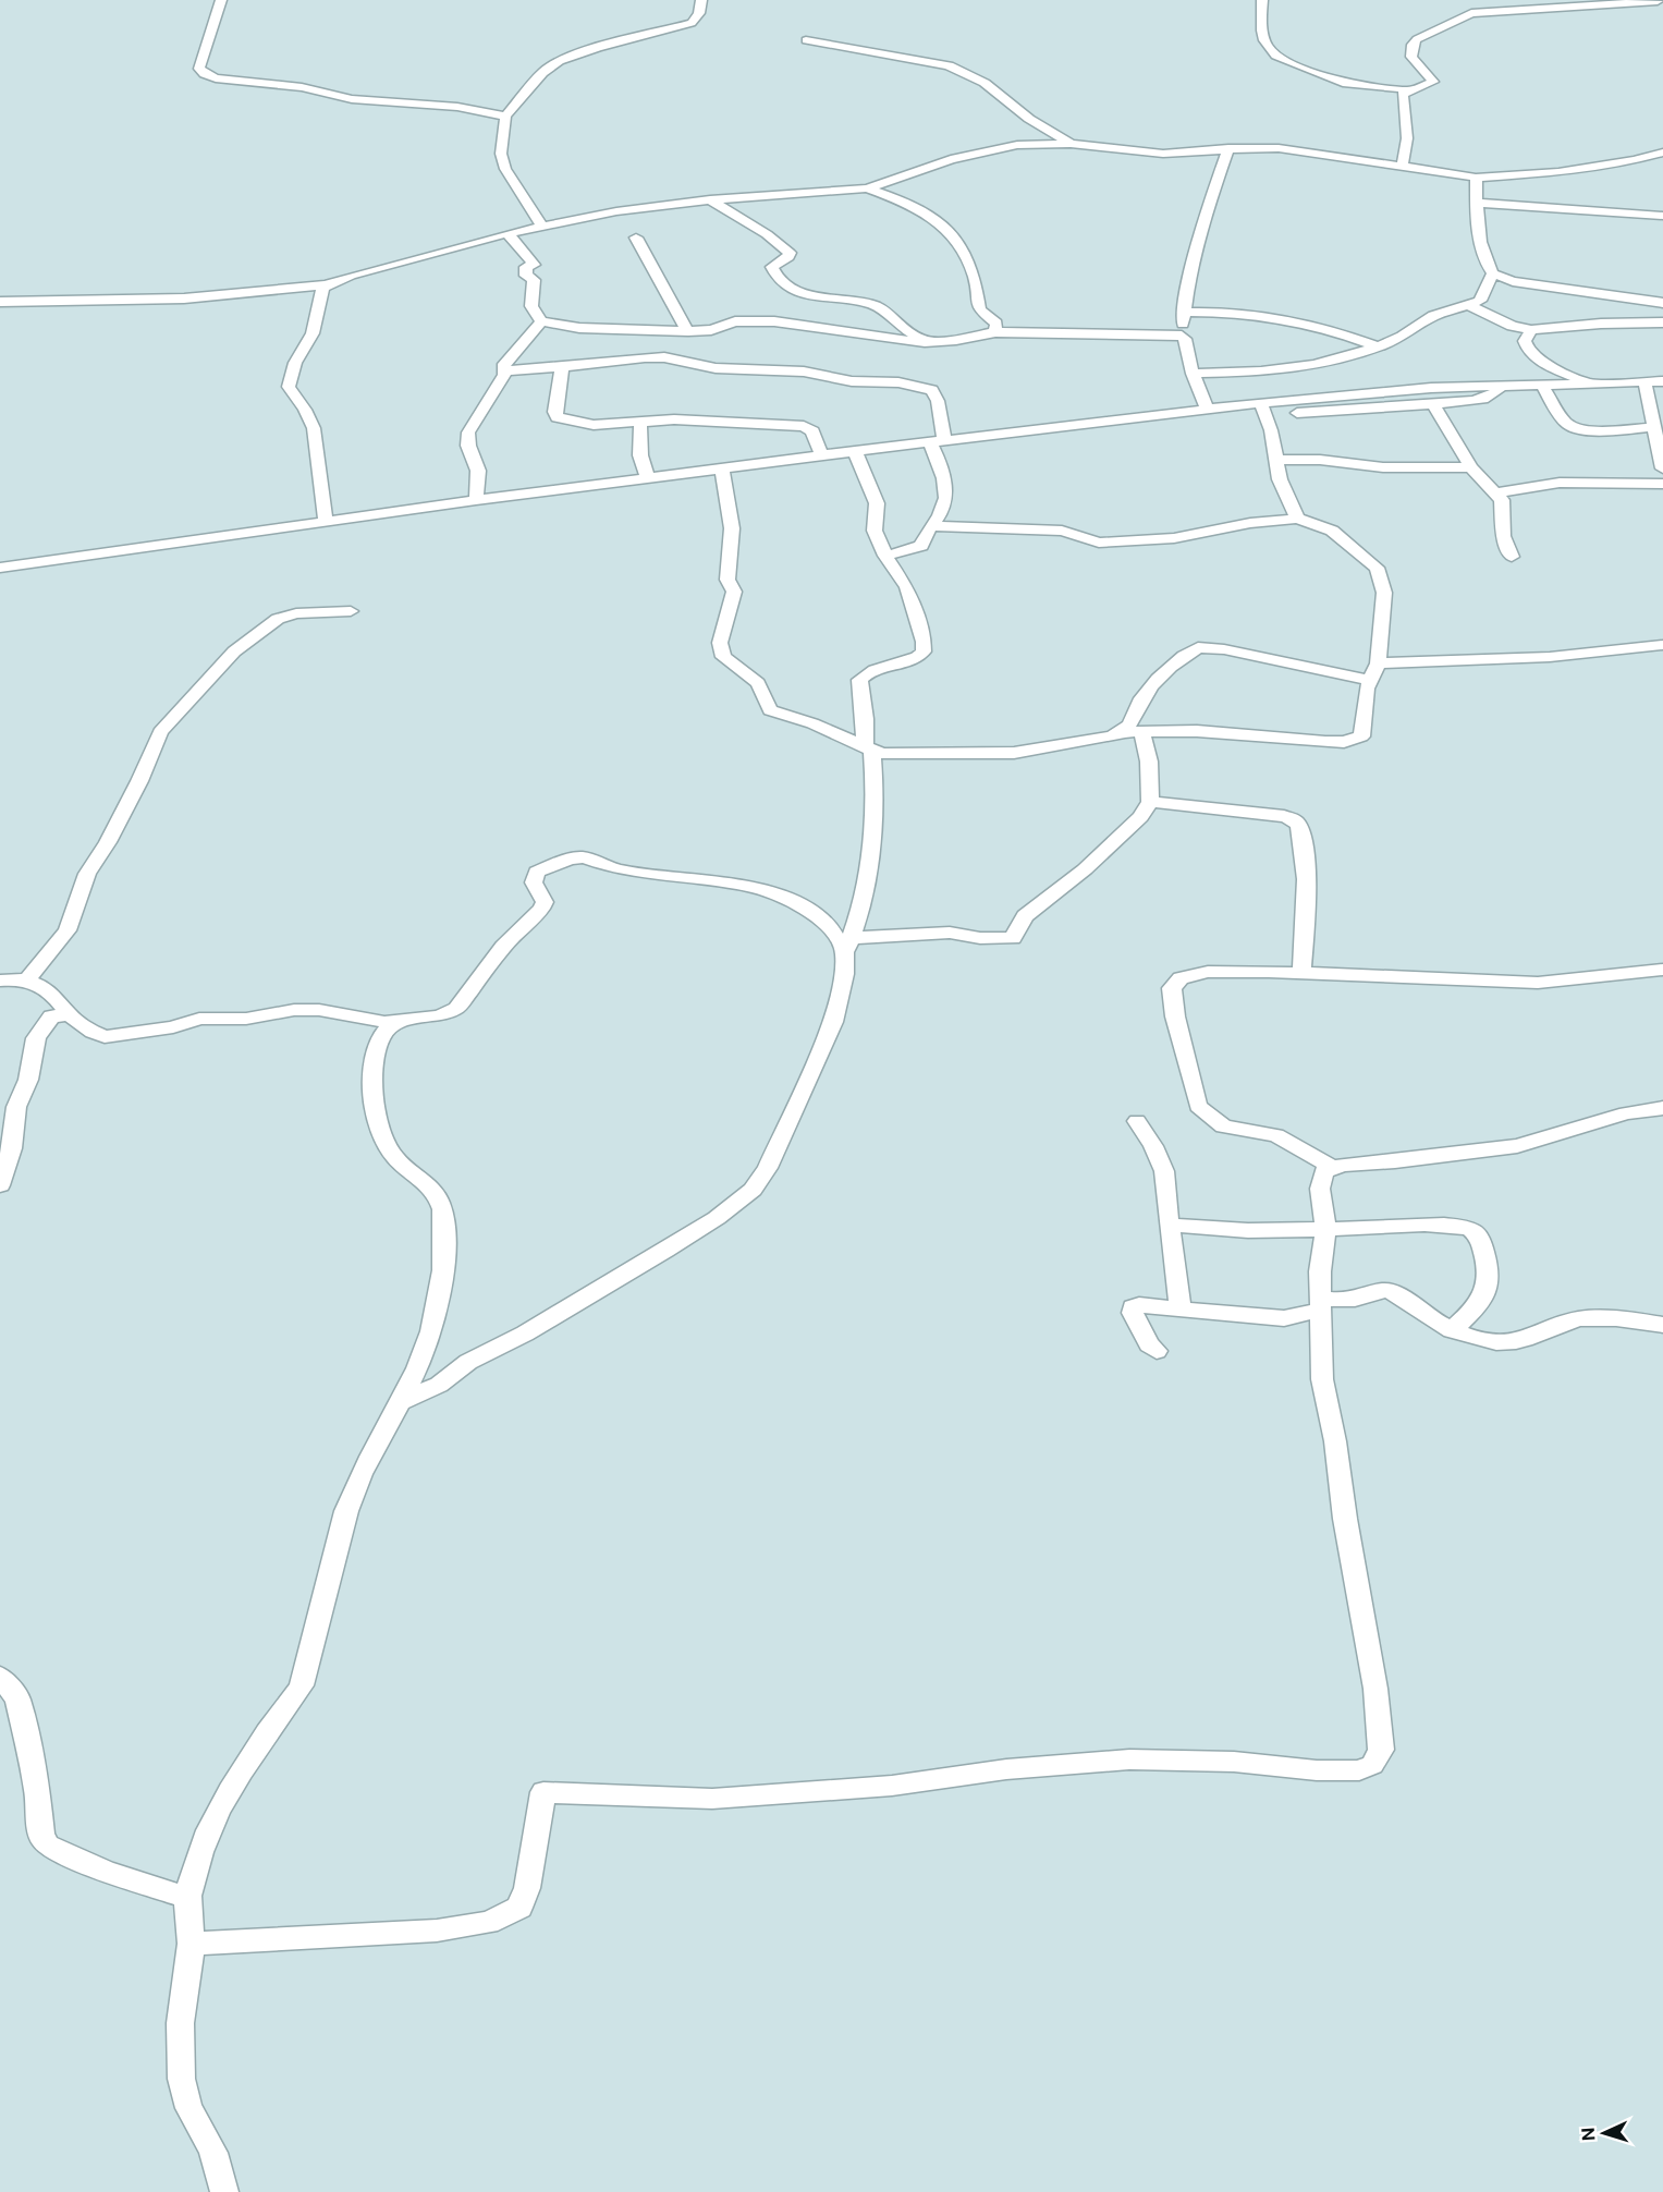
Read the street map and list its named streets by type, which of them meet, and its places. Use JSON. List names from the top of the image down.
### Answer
{
  "north": "left"
}
